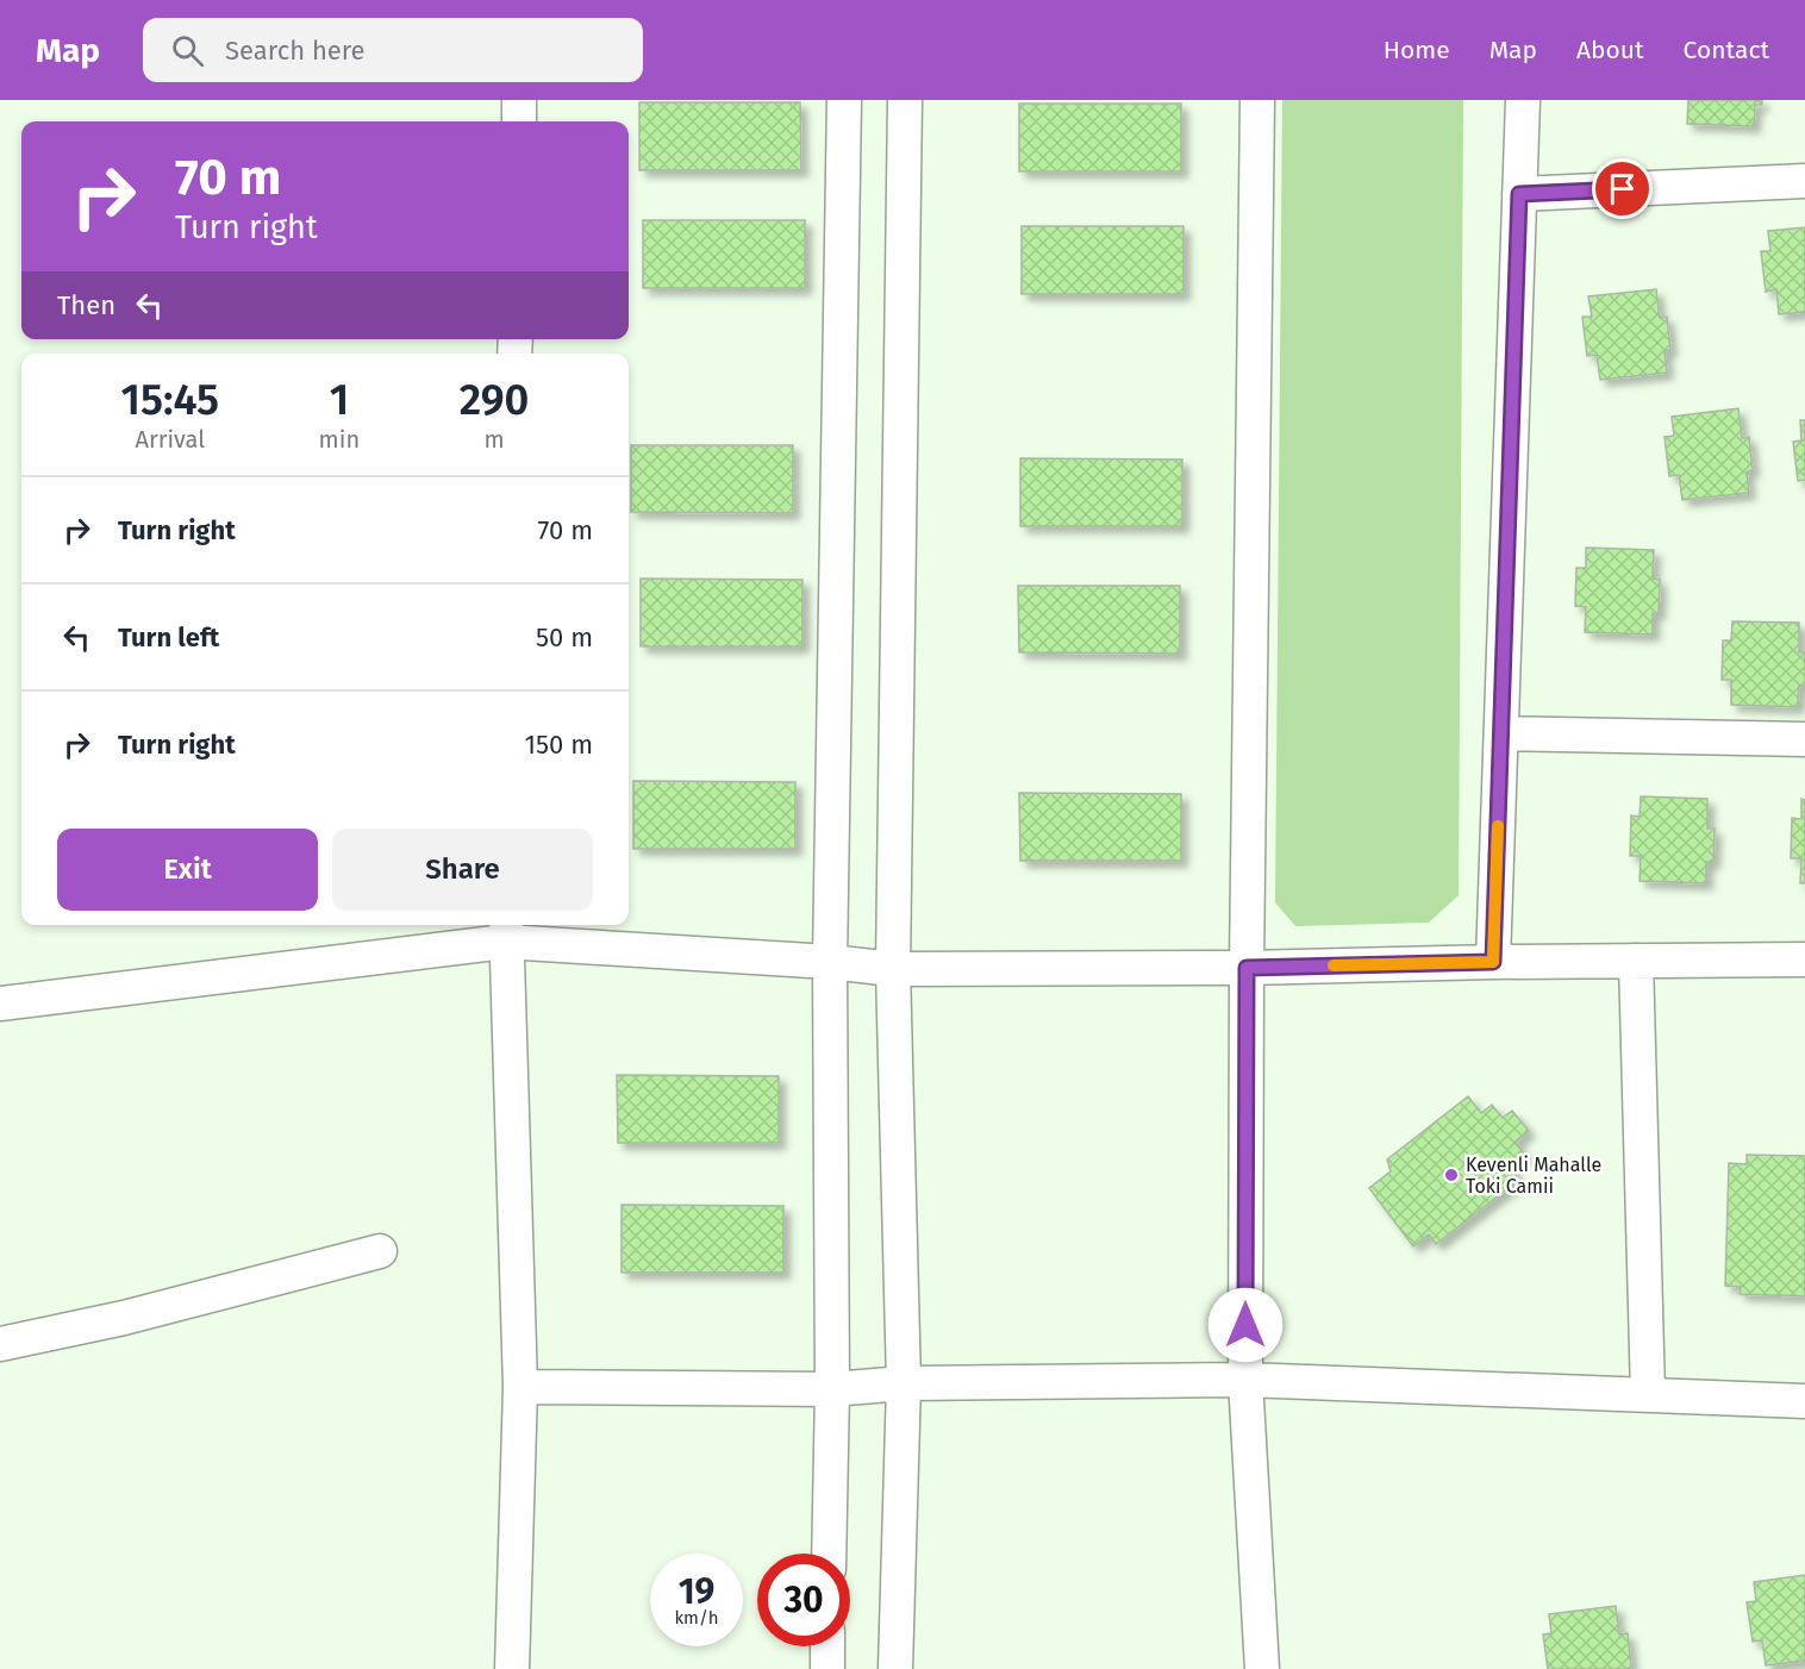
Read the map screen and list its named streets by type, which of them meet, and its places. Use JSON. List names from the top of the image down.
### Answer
{
  "places": ["Kevenli Mahalle Toki Camii"],
  "page": {
    "header": "Map",
    "search": "Search here",
    "nav": [
      "Home",
      "Map",
      "About",
      "Contact"
    ],
    "turn": ["70 m", "Turn right"],
    "then": "Then",
    "eta": [
      "15:45",
      "Arrival",
      "1",
      "min",
      "290",
      "m"
    ],
    "list": [
      {
        "name": "Turn right",
        "value": "70 m"
      },
      {
        "name": "Turn left",
        "value": "50 m"
      },
      {
        "name": "Turn right",
        "value": "150 m"
      }
    ],
    "buttons": ["Exit", "Share"],
    "speed": "19 km/h",
    "limit": "30"
  }
}
